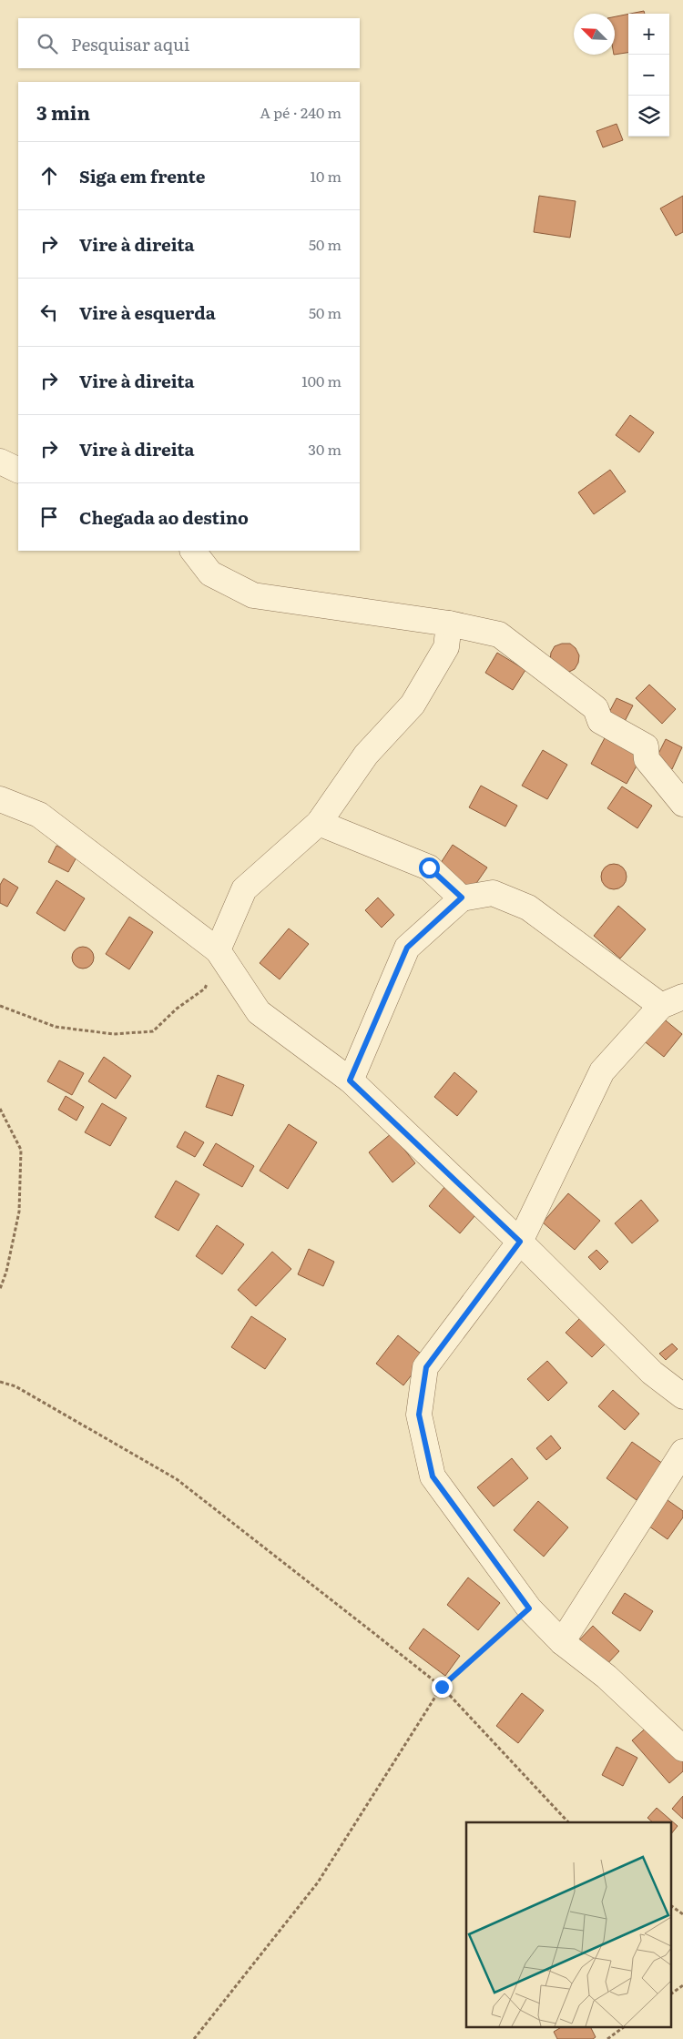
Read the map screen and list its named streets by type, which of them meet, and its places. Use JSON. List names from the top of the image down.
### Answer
{
  "north": "top left",
  "page": {
    "map_buttons": ["+", "−"],
    "search": "Pesquisar aqui",
    "heading": ["3 min", "A pé · 240 m"],
    "list": [
      ["Siga em frente", "10 m"],
      ["Vire à direita", "50 m"],
      ["Vire à esquerda", "50 m"],
      ["Vire à direita", "100 m"],
      ["Vire à direita", "30 m"],
      "Chegada ao destino"
    ]
  }
}
